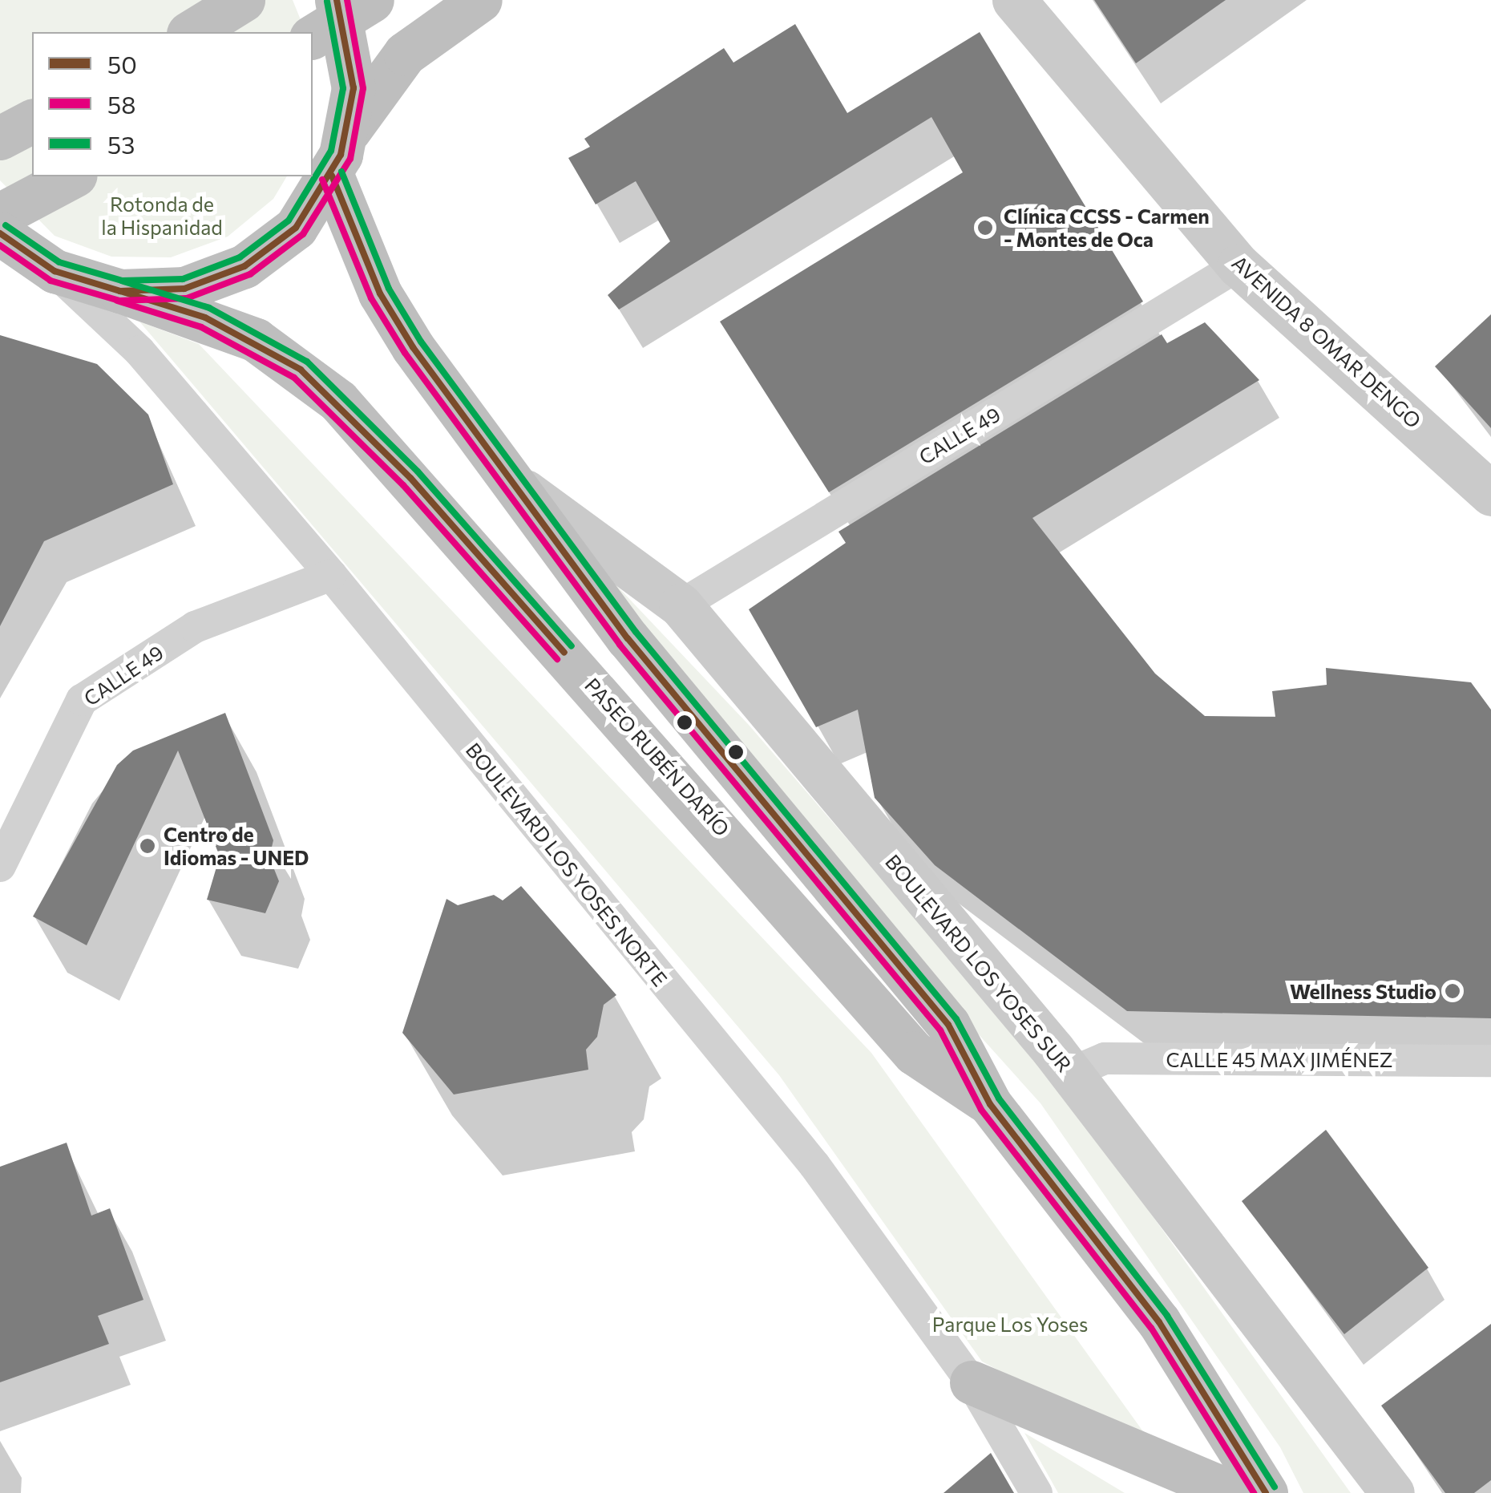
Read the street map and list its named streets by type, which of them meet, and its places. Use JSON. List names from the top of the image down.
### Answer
{
  "streets": {
    "highway": ["PASEO RUBÉN DARÍO"],
    "street": [
      "AVENIDA 8 OMAR DENGO",
      "CALLE 49",
      "BOULEVARD LOS YOSES NORTE",
      "BOULEVARD LOS YOSES SUR",
      "CALLE 45 MAX JIMÉNEZ"
    ]
  },
  "crossings": [
    ["AVENIDA 8 OMAR DENGO", "CALLE 49"],
    ["CALLE 49", "BOULEVARD LOS YOSES NORTE"],
    ["CALLE 49", "BOULEVARD LOS YOSES SUR"],
    ["PASEO RUBÉN DARÍO", "BOULEVARD LOS YOSES SUR"],
    ["BOULEVARD LOS YOSES SUR", "CALLE 45 MAX JIMÉNEZ"]
  ],
  "parks": ["Rotonda de la Hispanidad", "Parque Los Yoses"],
  "places": ["Clínica CCSS - Carmen - Montes de Oca", "Centro de Idiomas - UNED", "Wellness Studio"],
  "lines": ["transit line 50", "transit line 58", "transit line 53"],
  "legend": ["50", "58", "53"]
}
